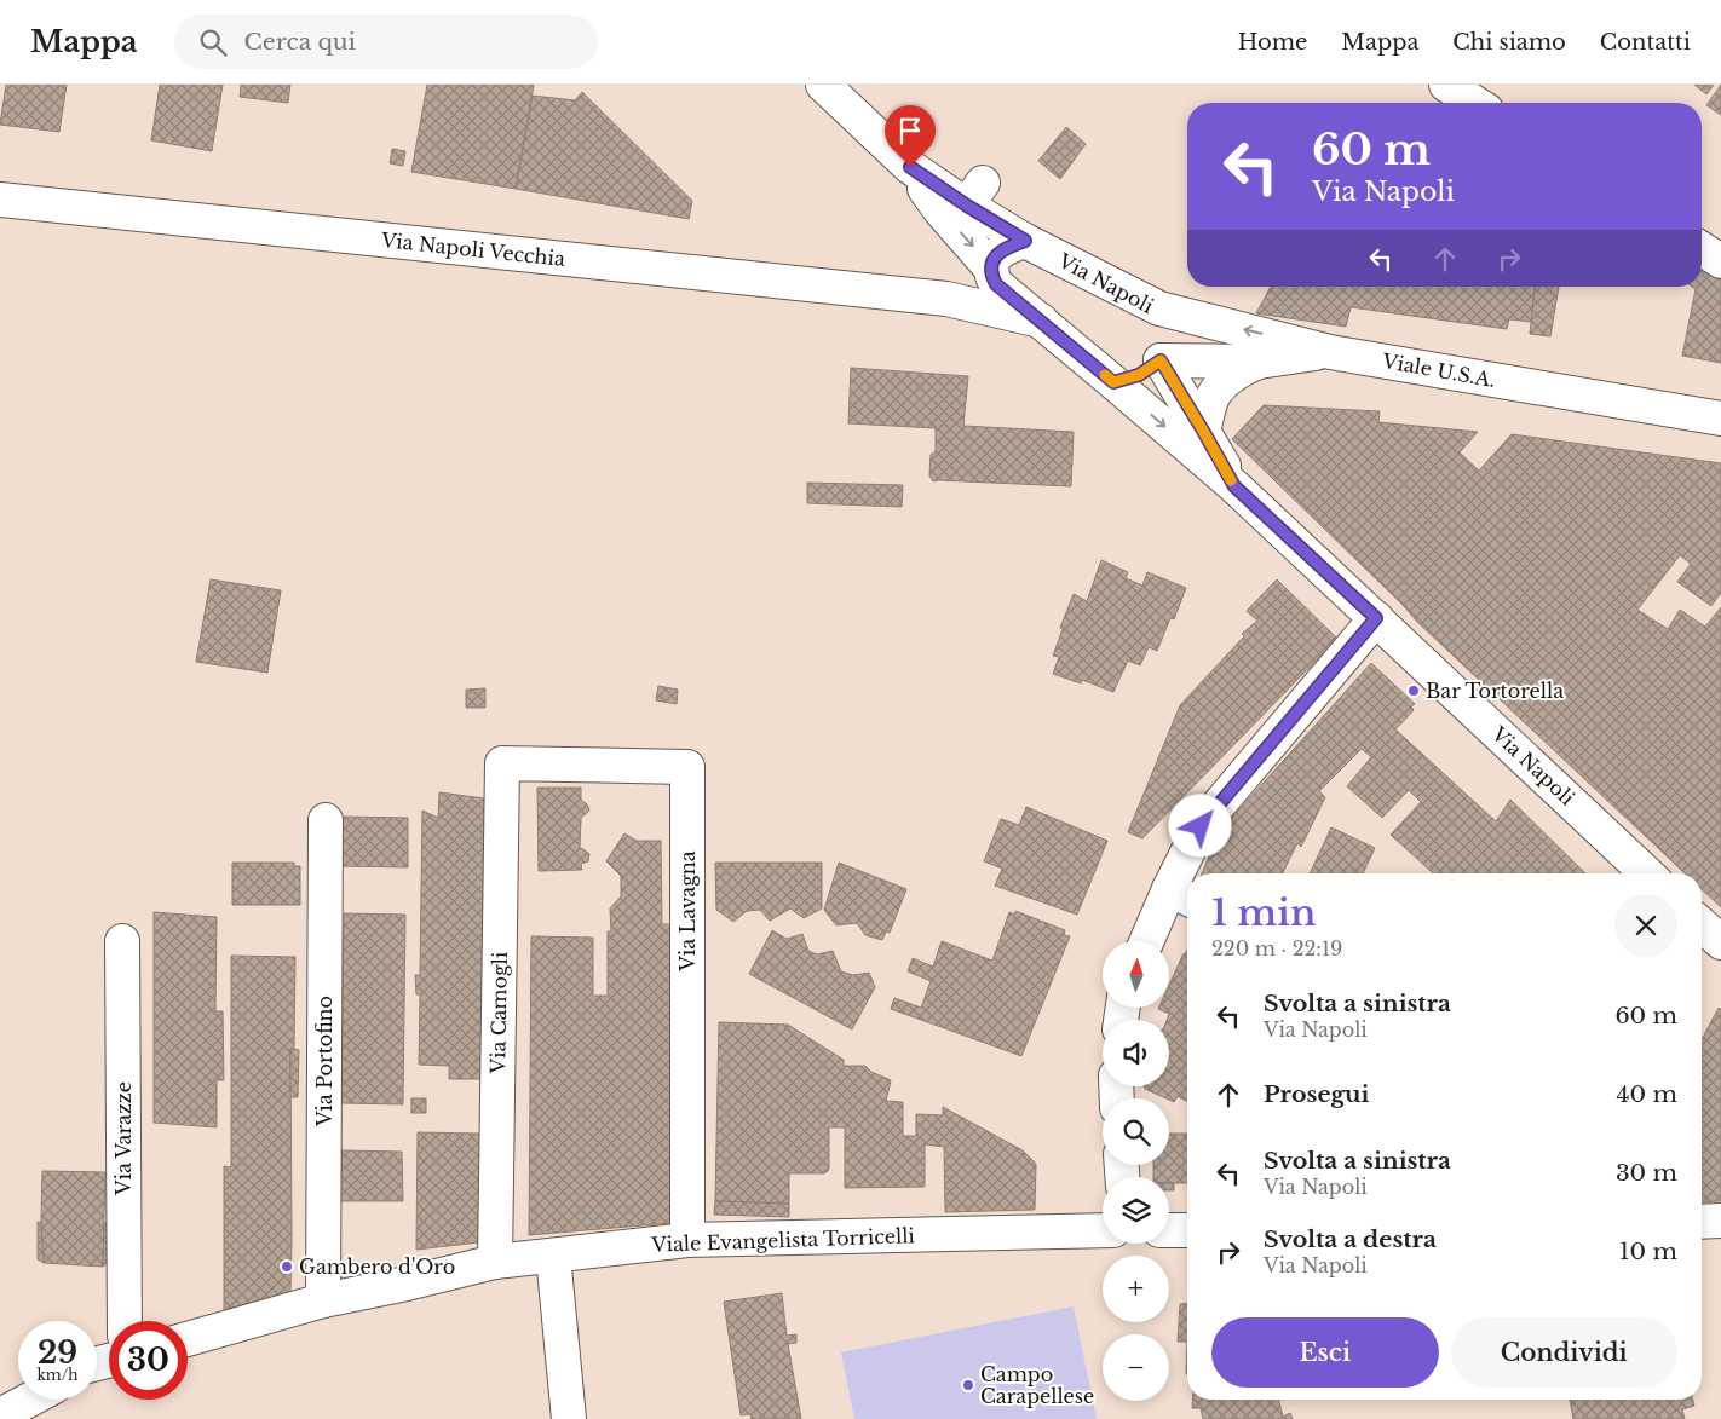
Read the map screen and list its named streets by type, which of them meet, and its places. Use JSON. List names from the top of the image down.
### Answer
{
  "streets": {
    "street": [
      "Via Napoli Vecchia",
      "Via Napoli",
      "Viale U.S.A.",
      "Via Lavagna",
      "Via Camogli",
      "Via Portofino",
      "Via Varazze",
      "Viale Evangelista Torricelli"
    ]
  },
  "crossings": [
    ["Via Napoli Vecchia", "Via Napoli"],
    ["Via Napoli", "Viale U.S.A."],
    ["Via Lavagna", "Via Camogli"],
    ["Via Lavagna", "Viale Evangelista Torricelli"],
    ["Via Camogli", "Viale Evangelista Torricelli"],
    ["Via Portofino", "Viale Evangelista Torricelli"]
  ],
  "places": ["Bar Tortorella", "Gambero d'Oro", "Campo Carapellese"],
  "north": "top",
  "page": {
    "header": "Mappa",
    "search": "Cerca qui",
    "nav": [
      "Home",
      "Mappa",
      "Chi siamo",
      "Contatti"
    ],
    "turn": ["60 m", "Via Napoli"],
    "heading": ["1 min", "220 m · 22:19"],
    "map_buttons": ["+", "−"],
    "list": [
      {
        "name": "Svolta a sinistra",
        "note": "Via Napoli",
        "value": "60 m"
      },
      {
        "name": "Prosegui",
        "value": "40 m"
      },
      {
        "name": "Svolta a sinistra",
        "note": "Via Napoli",
        "value": "30 m"
      },
      {
        "name": "Svolta a destra",
        "note": "Via Napoli",
        "value": "10 m"
      }
    ],
    "buttons": ["Esci", "Condividi"],
    "speed": "29 km/h",
    "limit": "30"
  }
}
